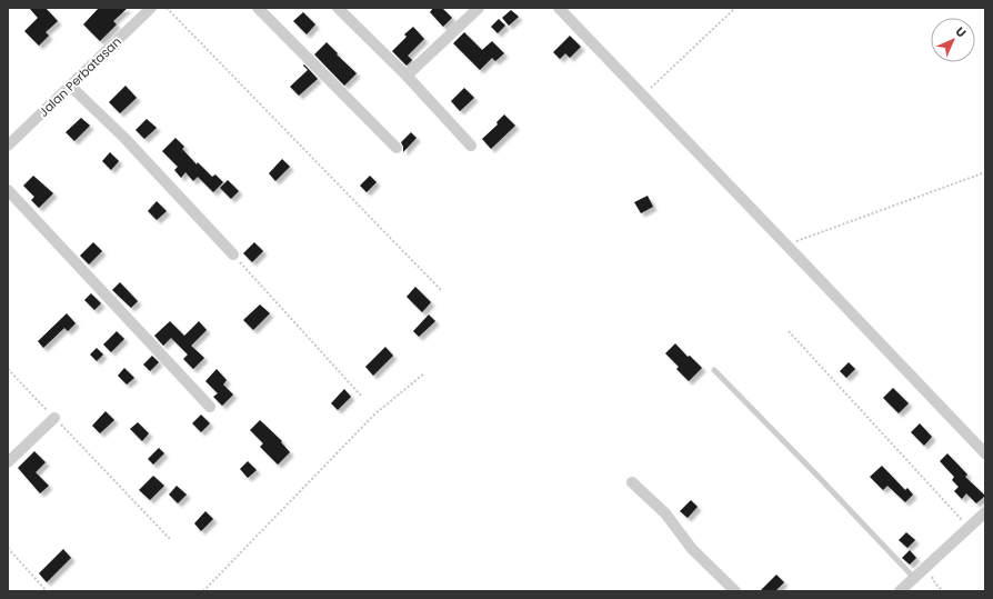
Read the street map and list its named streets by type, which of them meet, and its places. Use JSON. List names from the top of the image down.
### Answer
{
  "streets": {
    "street": ["Jalan Perbatasan"]
  },
  "north": "top right"
}
